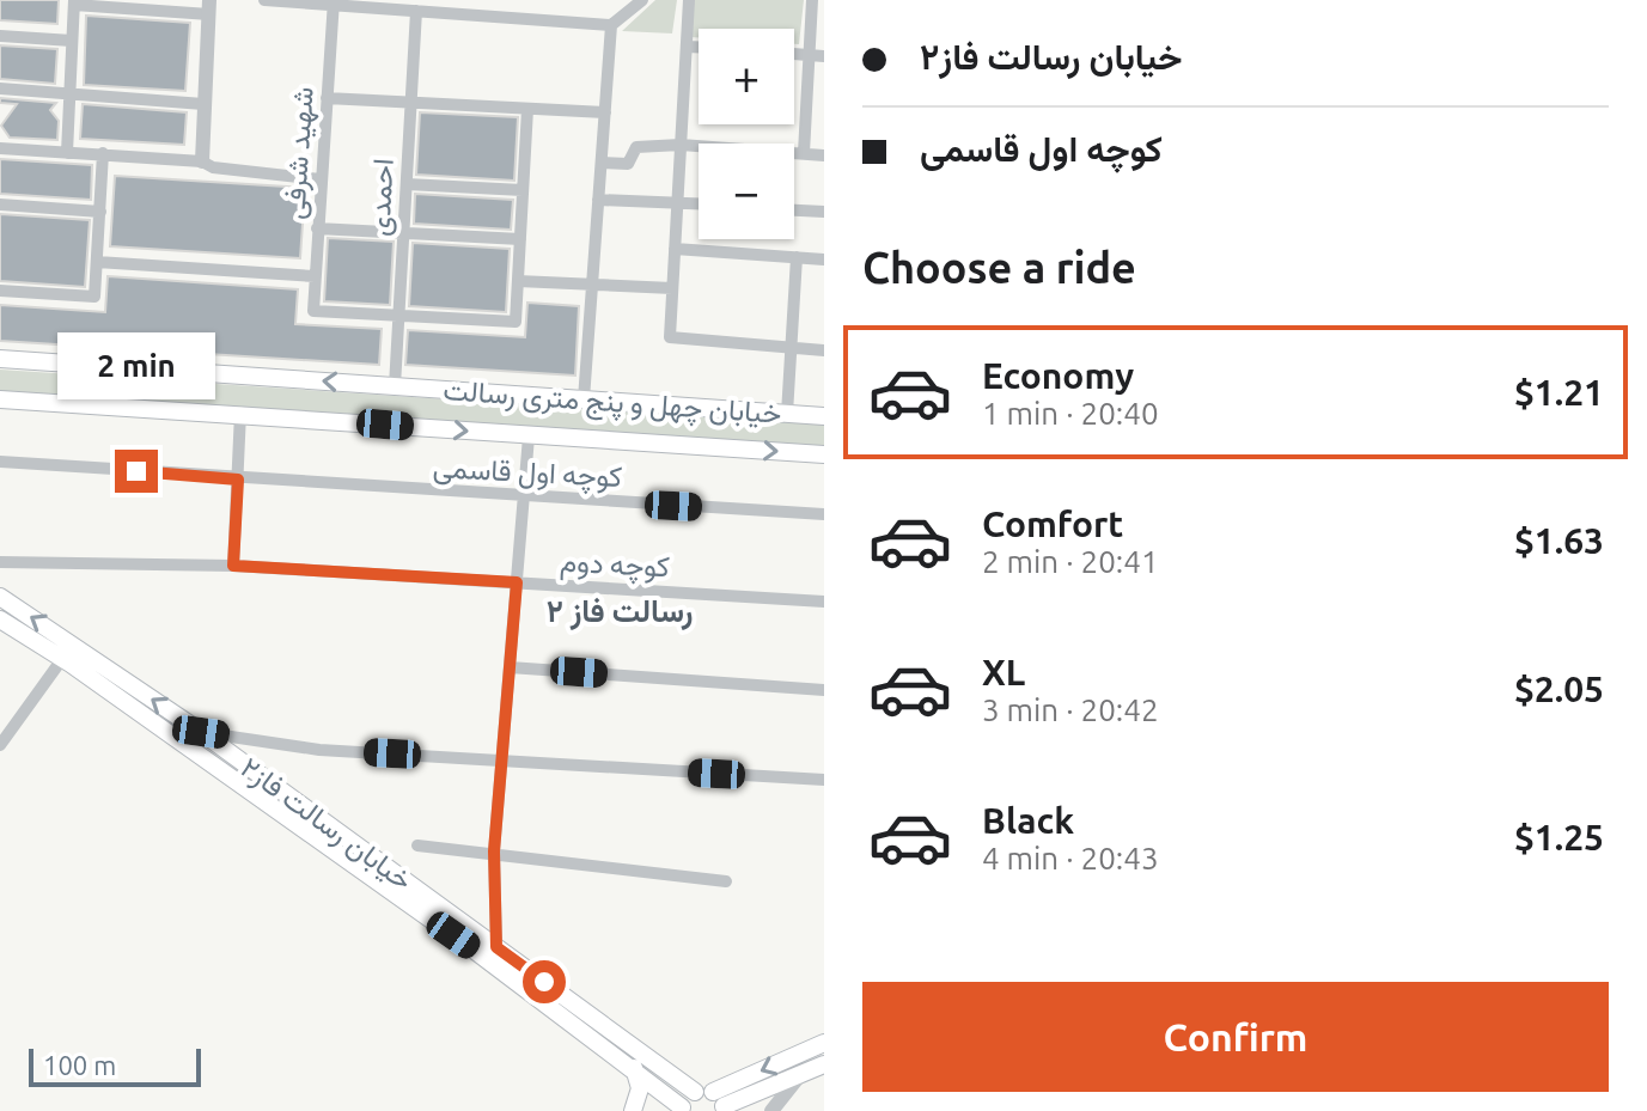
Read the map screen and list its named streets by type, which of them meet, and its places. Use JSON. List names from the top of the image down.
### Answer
{
  "streets": {
    "main road": ["خیابان چهل و پنج متری رسالت", "خیابان رسالت فاز۲"],
    "street": [
      "شهید شرفی",
      "احمدی",
      "کوچه اول قاسمی",
      "کوچه دوم"
    ]
  },
  "crossings": [
    ["شهید شرفی", "احمدی"],
    ["احمدی", "خیابان چهل و پنج متری رسالت"]
  ],
  "districts": ["رسالت فاز ۲"],
  "scale_bar": "100 m",
  "page": {
    "banner": ["خیابان رسالت فاز۲", "کوچه اول قاسمی"],
    "map_buttons": ["+", "−"],
    "heading": "Choose a ride",
    "list": [
      {
        "name": "Economy",
        "note": "1 min · 20:40",
        "value": "$1.21"
      },
      {
        "name": "Comfort",
        "note": "2 min · 20:41",
        "value": "$1.63"
      },
      {
        "name": "XL",
        "note": "3 min · 20:42",
        "value": "$2.05"
      },
      {
        "name": "Black",
        "note": "4 min · 20:43",
        "value": "$1.25"
      }
    ],
    "bubble": "2 min",
    "buttons": "Confirm",
    "scale": "100 m"
  }
}
